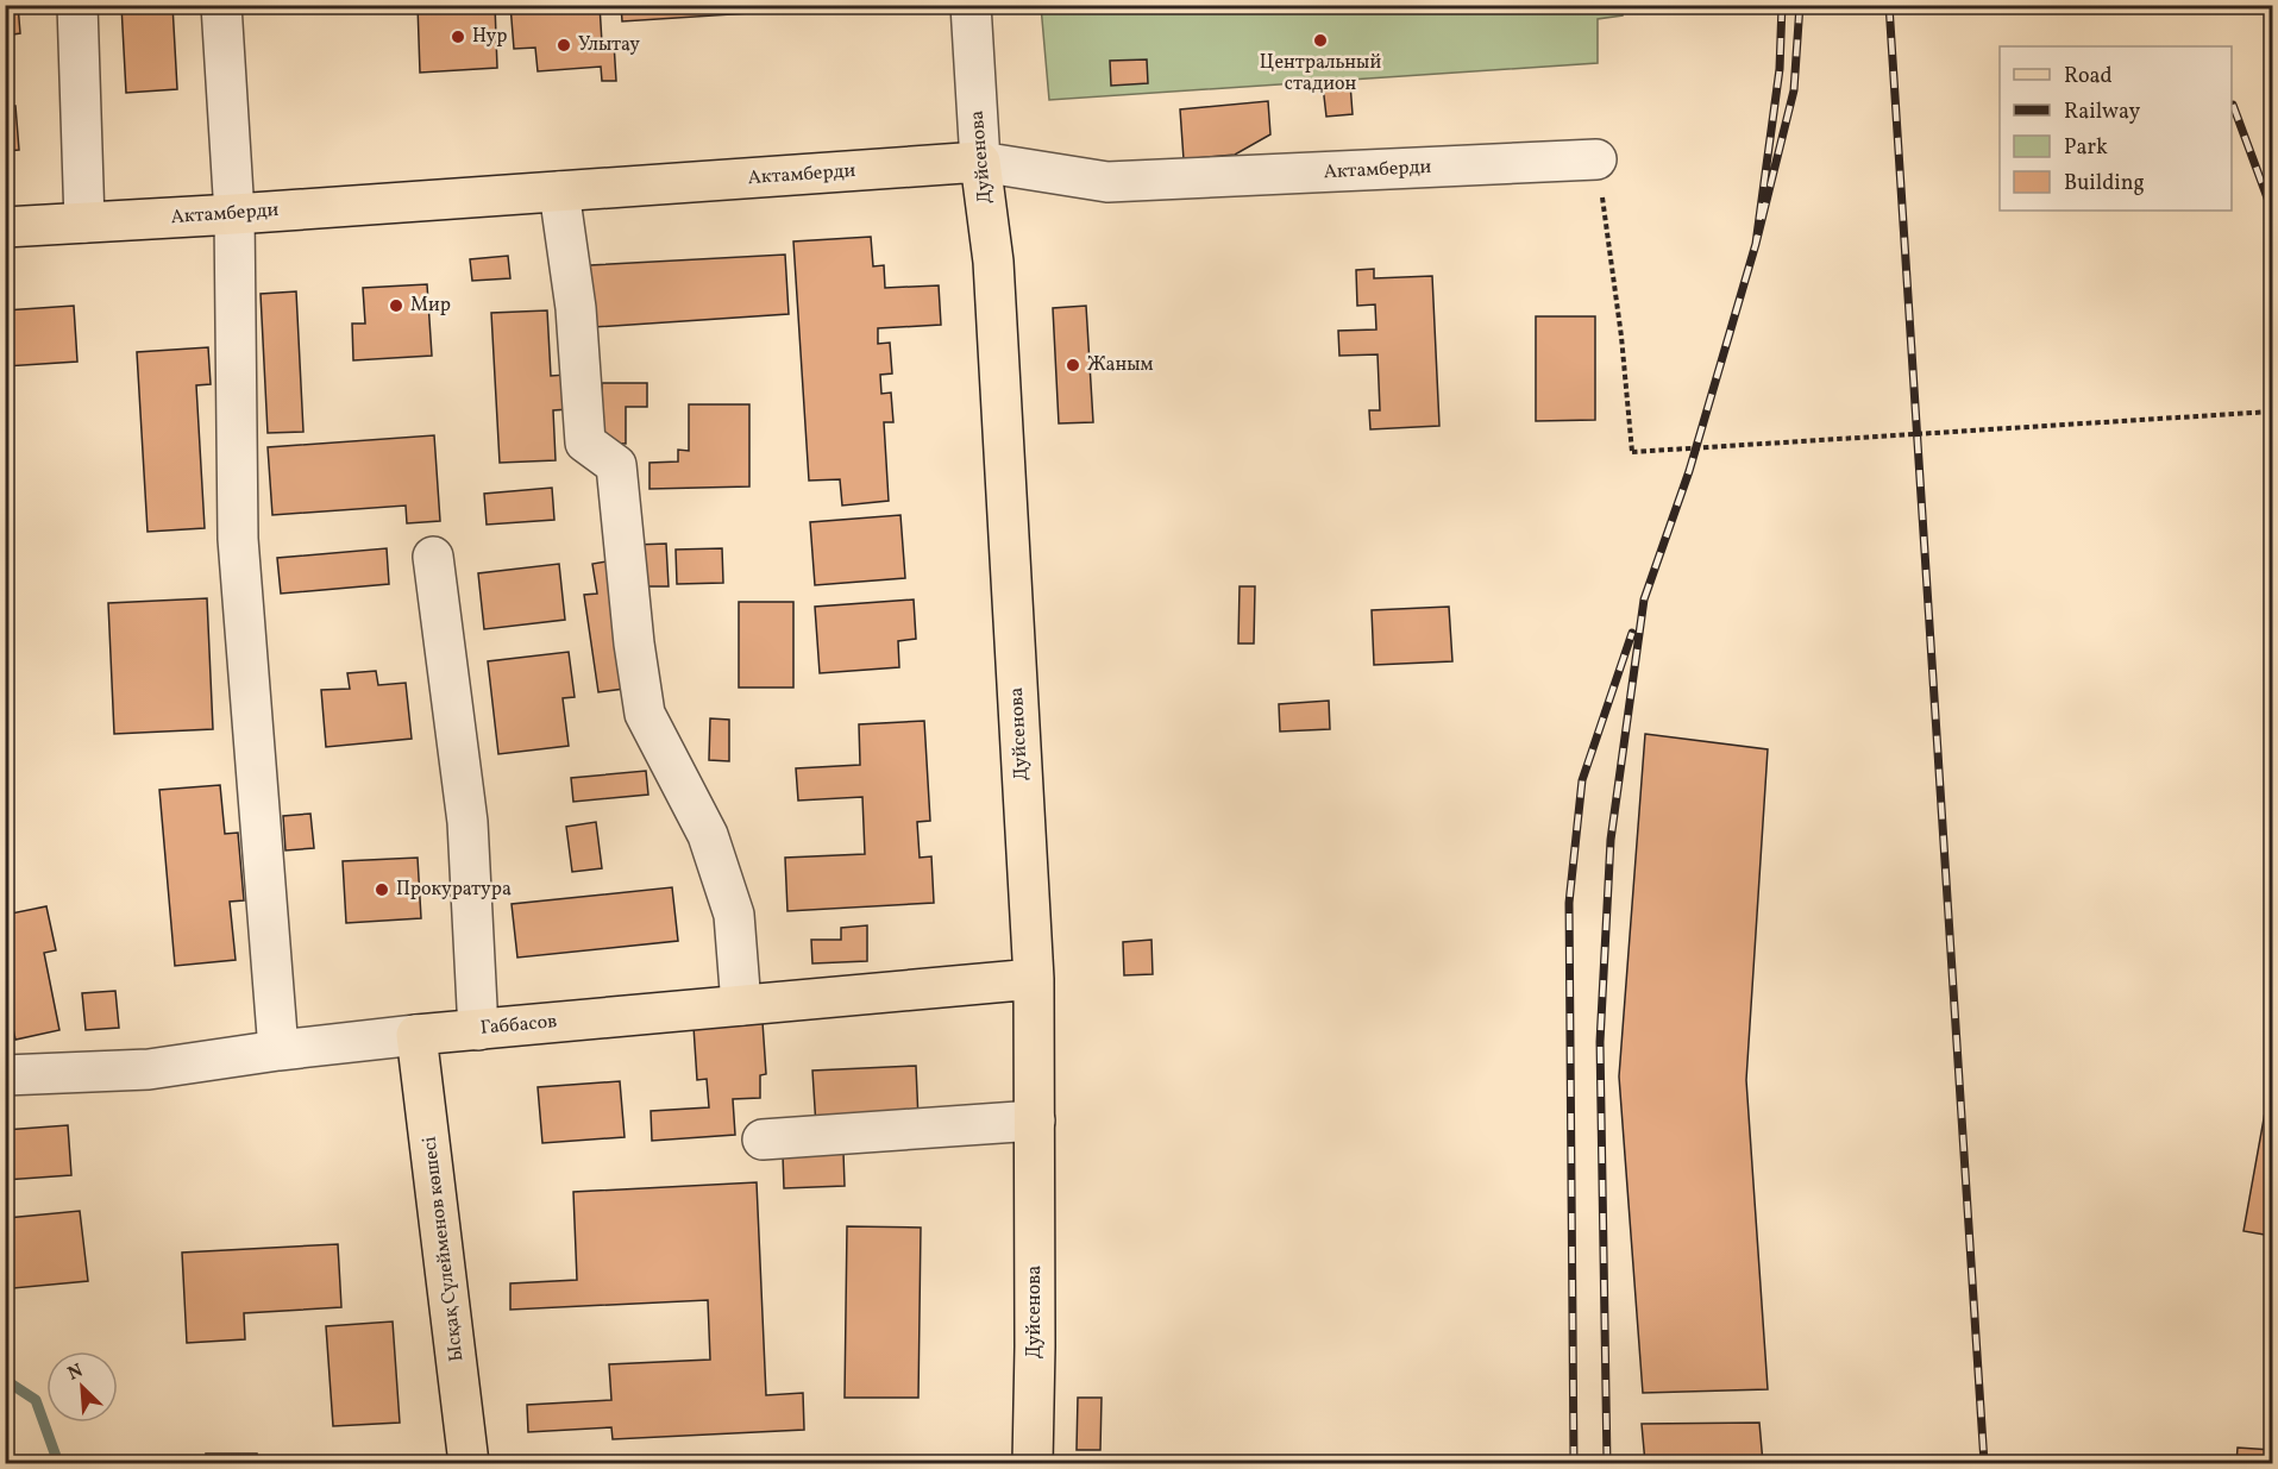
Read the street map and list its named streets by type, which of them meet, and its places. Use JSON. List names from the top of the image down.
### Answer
{
  "streets": {
    "main road": [
      "Дуйсенова",
      "Актамберди",
      "Габбасов",
      "Ысқақ Сүлейменов көшесі"
    ]
  },
  "crossings": [
    ["Дуйсенова", "Актамберди"],
    ["Дуйсенова", "Габбасов"],
    ["Габбасов", "Ысқақ Сүлейменов көшесі"]
  ],
  "places": [
    "Нур",
    "Центральный стадион",
    "Улытау",
    "Мир",
    "Жаным",
    "Прокуратура"
  ],
  "legend": [
    "Road",
    "Railway",
    "Park",
    "Building"
  ],
  "north": "top left"
}
